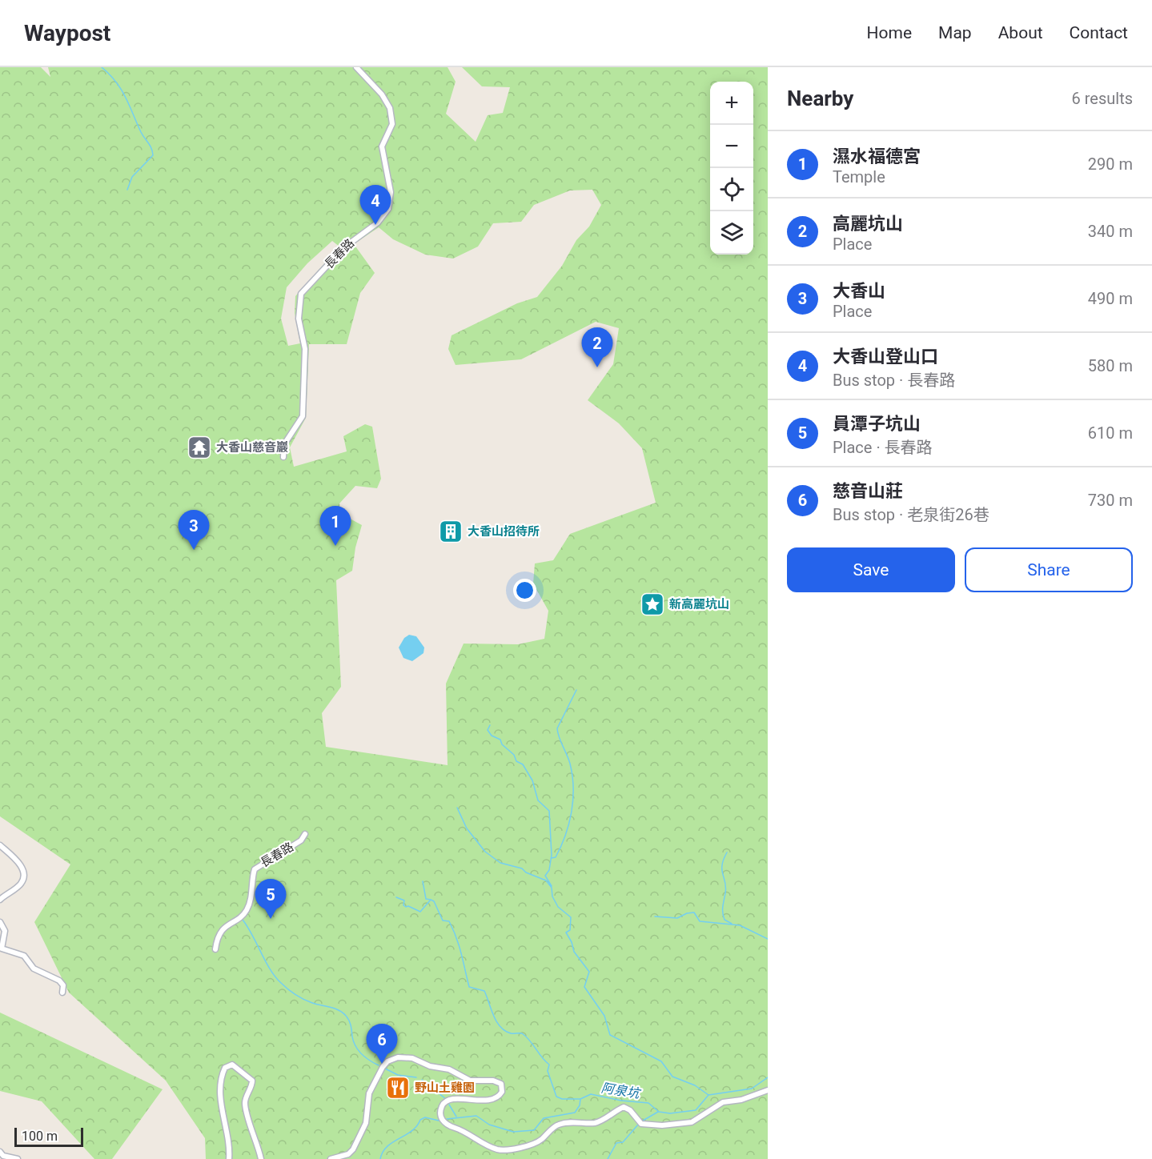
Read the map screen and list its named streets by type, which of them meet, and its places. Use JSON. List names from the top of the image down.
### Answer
{
  "streets": {
    "street": ["長春路"]
  },
  "water": ["阿泉坑"],
  "places": {
    "temple": ["大香山慈音巖"],
    "building": ["大香山招待所"],
    "place": ["新高麗坑山"],
    "restaurant": ["野山土雞園"]
  },
  "scale_bar": "100 m",
  "page": {
    "header": "Waypost",
    "nav": [
      "Home",
      "Map",
      "About",
      "Contact"
    ],
    "heading": ["Nearby", "6 results"],
    "map_buttons": ["+", "−"],
    "list": [
      {
        "mark": "1",
        "name": "濕水福德宮",
        "note": "Temple",
        "value": "290 m"
      },
      {
        "mark": "2",
        "name": "高麗坑山",
        "note": "Place",
        "value": "340 m"
      },
      {
        "mark": "3",
        "name": "大香山",
        "note": "Place",
        "value": "490 m"
      },
      {
        "mark": "4",
        "name": "大香山登山口",
        "note": "Bus stop · 長春路",
        "value": "580 m"
      },
      {
        "mark": "5",
        "name": "員潭子坑山",
        "note": "Place · 長春路",
        "value": "610 m"
      },
      {
        "mark": "6",
        "name": "慈音山莊",
        "note": "Bus stop · 老泉街26巷",
        "value": "730 m"
      }
    ],
    "pins": [
      "4",
      "2",
      "1",
      "3",
      "5",
      "6"
    ],
    "buttons": ["Save", "Share"],
    "scale": "100 m"
  }
}
